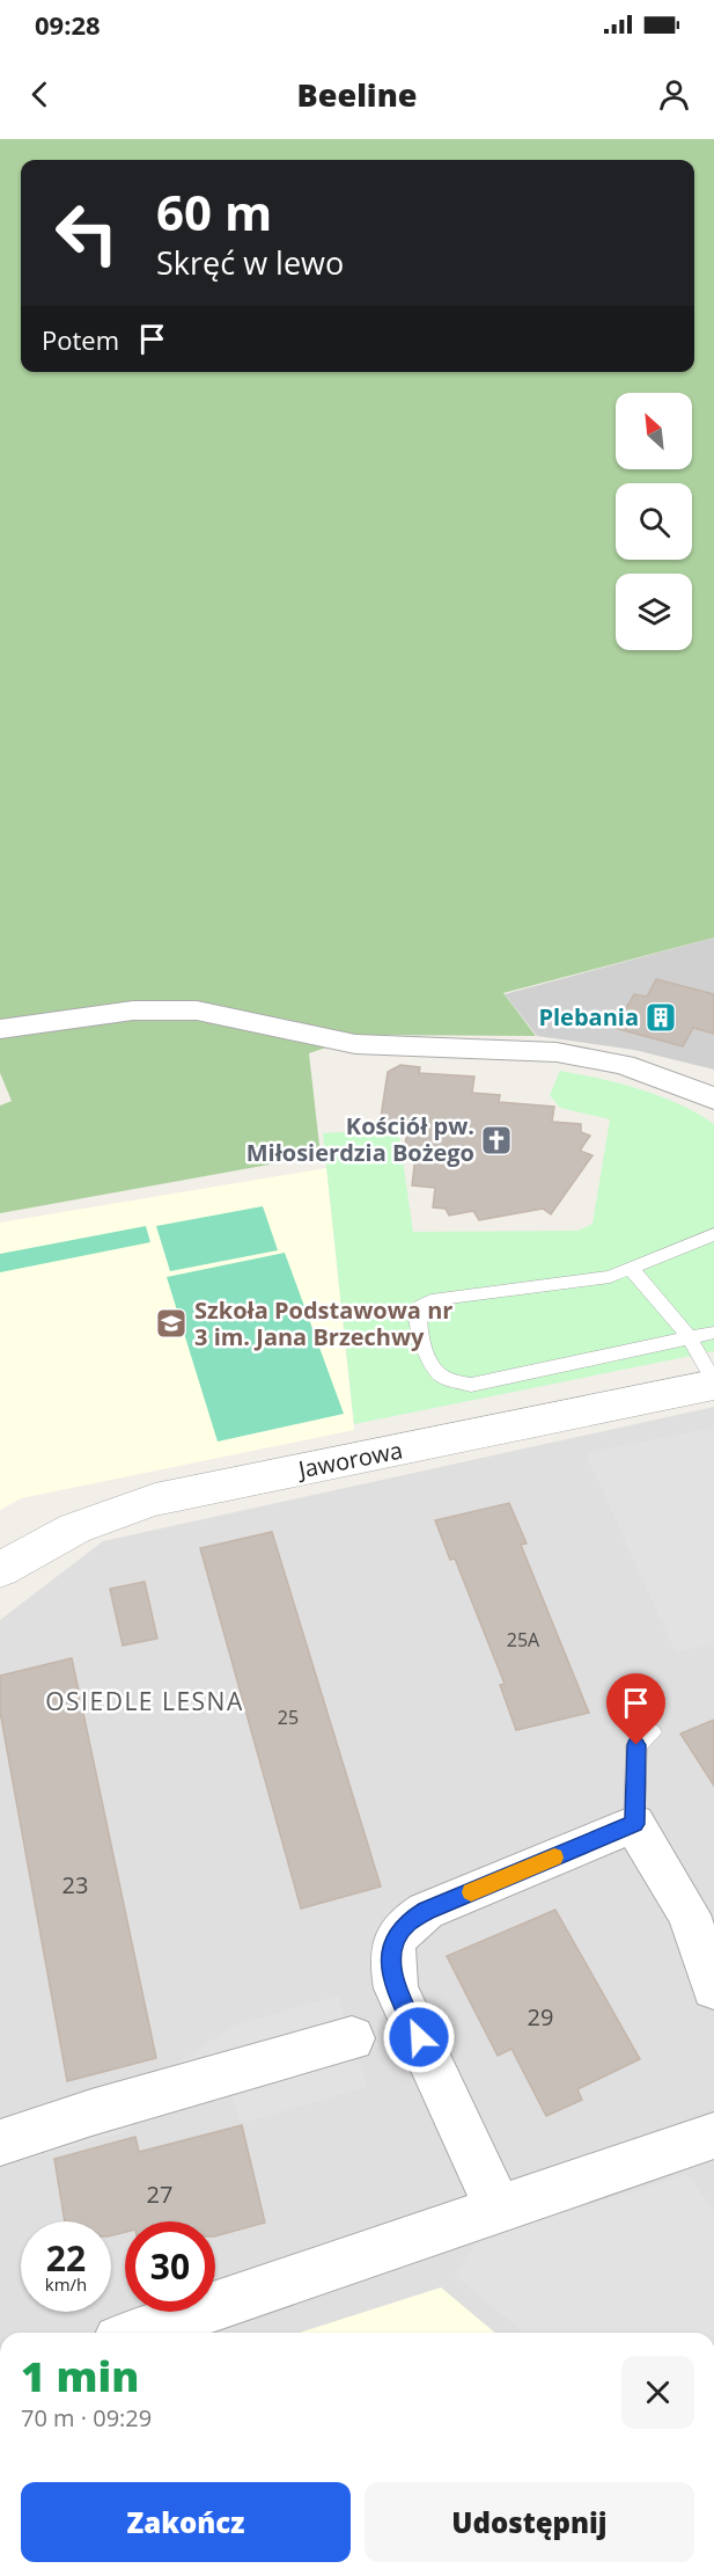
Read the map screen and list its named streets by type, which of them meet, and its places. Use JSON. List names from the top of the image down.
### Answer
{
  "streets": {
    "street": ["Jaworowa"]
  },
  "districts": ["OSIEDLE LESNA"],
  "places": {
    "building": ["Plebania"],
    "church": ["Kościół pw. Miłosierdzia Bożego"],
    "school or university": ["Szkoła Podstawowa nr 3 im. Jana Brzechwy"]
  },
  "house_numbers": [
    "25A",
    "25",
    "23",
    "29",
    "27"
  ],
  "north": "top left",
  "page": {
    "status": "09:28",
    "header": "Beeline",
    "turn": ["60 m", "Skręć w lewo"],
    "then": "Potem",
    "speed": "22 km/h",
    "limit": "30",
    "heading": ["1 min", "70 m · 09:29"],
    "buttons": ["Zakończ", "Udostępnij"]
  }
}
